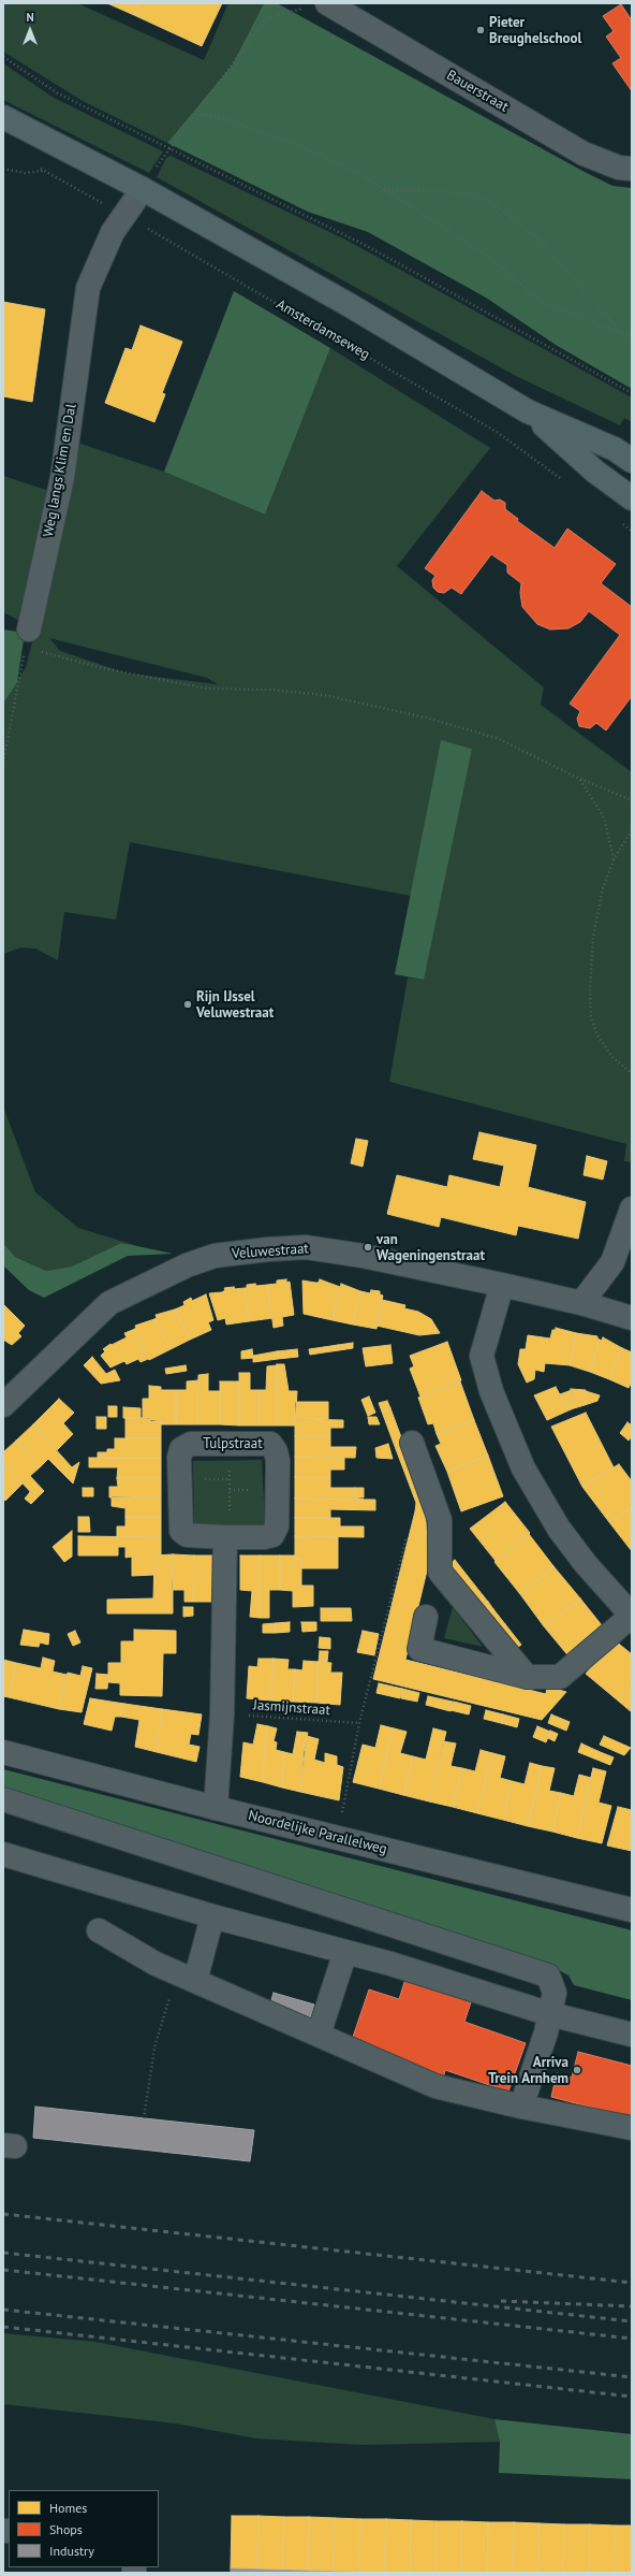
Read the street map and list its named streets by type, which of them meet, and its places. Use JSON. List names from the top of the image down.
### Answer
{
  "streets": {
    "street": [
      "Bauerstraat",
      "Weg langs Klim en Dal",
      "Veluwestraat",
      "Tulpstraat",
      "Noordelijke Parallelweg"
    ],
    "path": ["Amsterdamseweg", "Jasmijnstraat"]
  },
  "crossings": [
    ["Amsterdamseweg", "Weg langs Klim en Dal"]
  ],
  "places": [
    "Pieter Breughelschool",
    "Rijn IJssel Veluwestraat",
    "van Wageningenstraat",
    "Arriva Trein Arnhem"
  ],
  "legend": ["Homes", "Shops", "Industry"],
  "north": "top"
}
